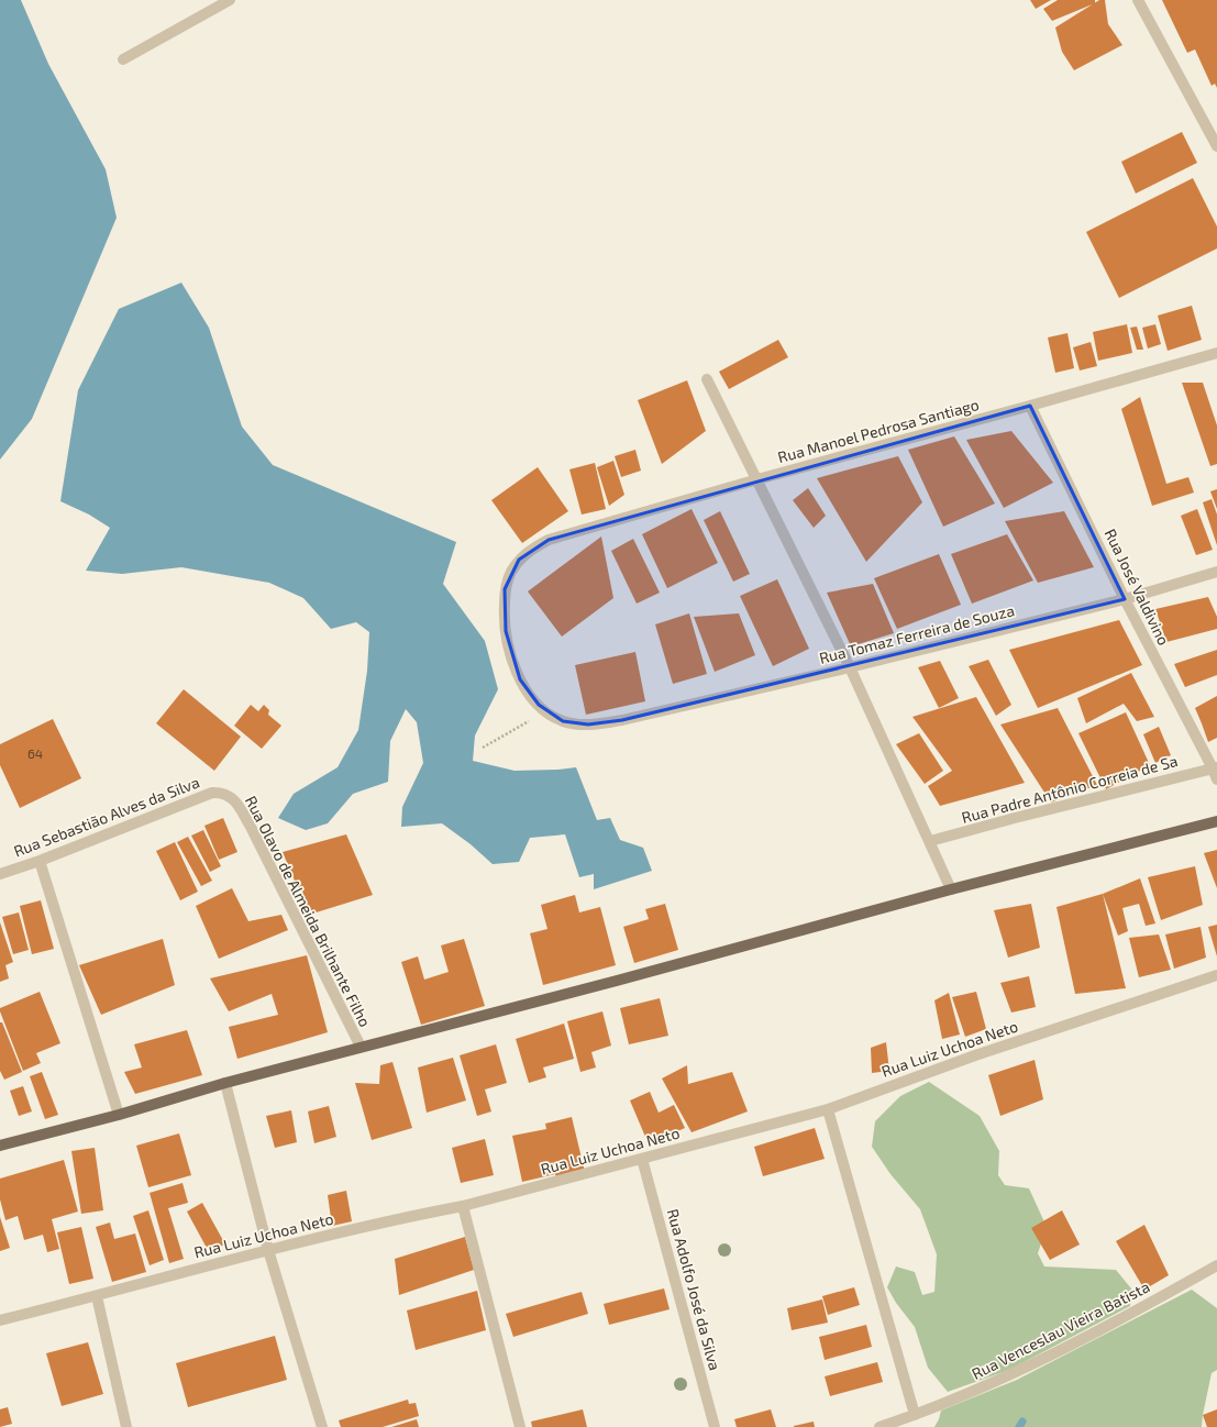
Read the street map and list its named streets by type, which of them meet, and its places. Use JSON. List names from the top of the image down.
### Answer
{
  "streets": {
    "street": [
      "Rua Manoel Pedrosa Santiago",
      "Rua José Valdivino",
      "Rua Tomaz Ferreira de Souza",
      "Rua Padre Antônio Correia de Sa",
      "Rua Sebastião Alves da Silva",
      "Rua Olavo de Almeida Brilhante Filho",
      "Rua Luiz Uchoa Neto",
      "Rua Adolfo José da Silva",
      "Rua Venceslau Vieira Batista"
    ]
  },
  "crossings": [
    ["Rua Manoel Pedrosa Santiago", "Rua José Valdivino"],
    ["Rua Manoel Pedrosa Santiago", "Rua Tomaz Ferreira de Souza"],
    ["Rua José Valdivino", "Rua Tomaz Ferreira de Souza"],
    ["Rua José Valdivino", "Rua Padre Antônio Correia de Sa"],
    ["Rua Sebastião Alves da Silva", "Rua Olavo de Almeida Brilhante Filho"],
    ["Rua Luiz Uchoa Neto", "Rua Adolfo José da Silva"]
  ],
  "house_numbers": ["64"]
}
